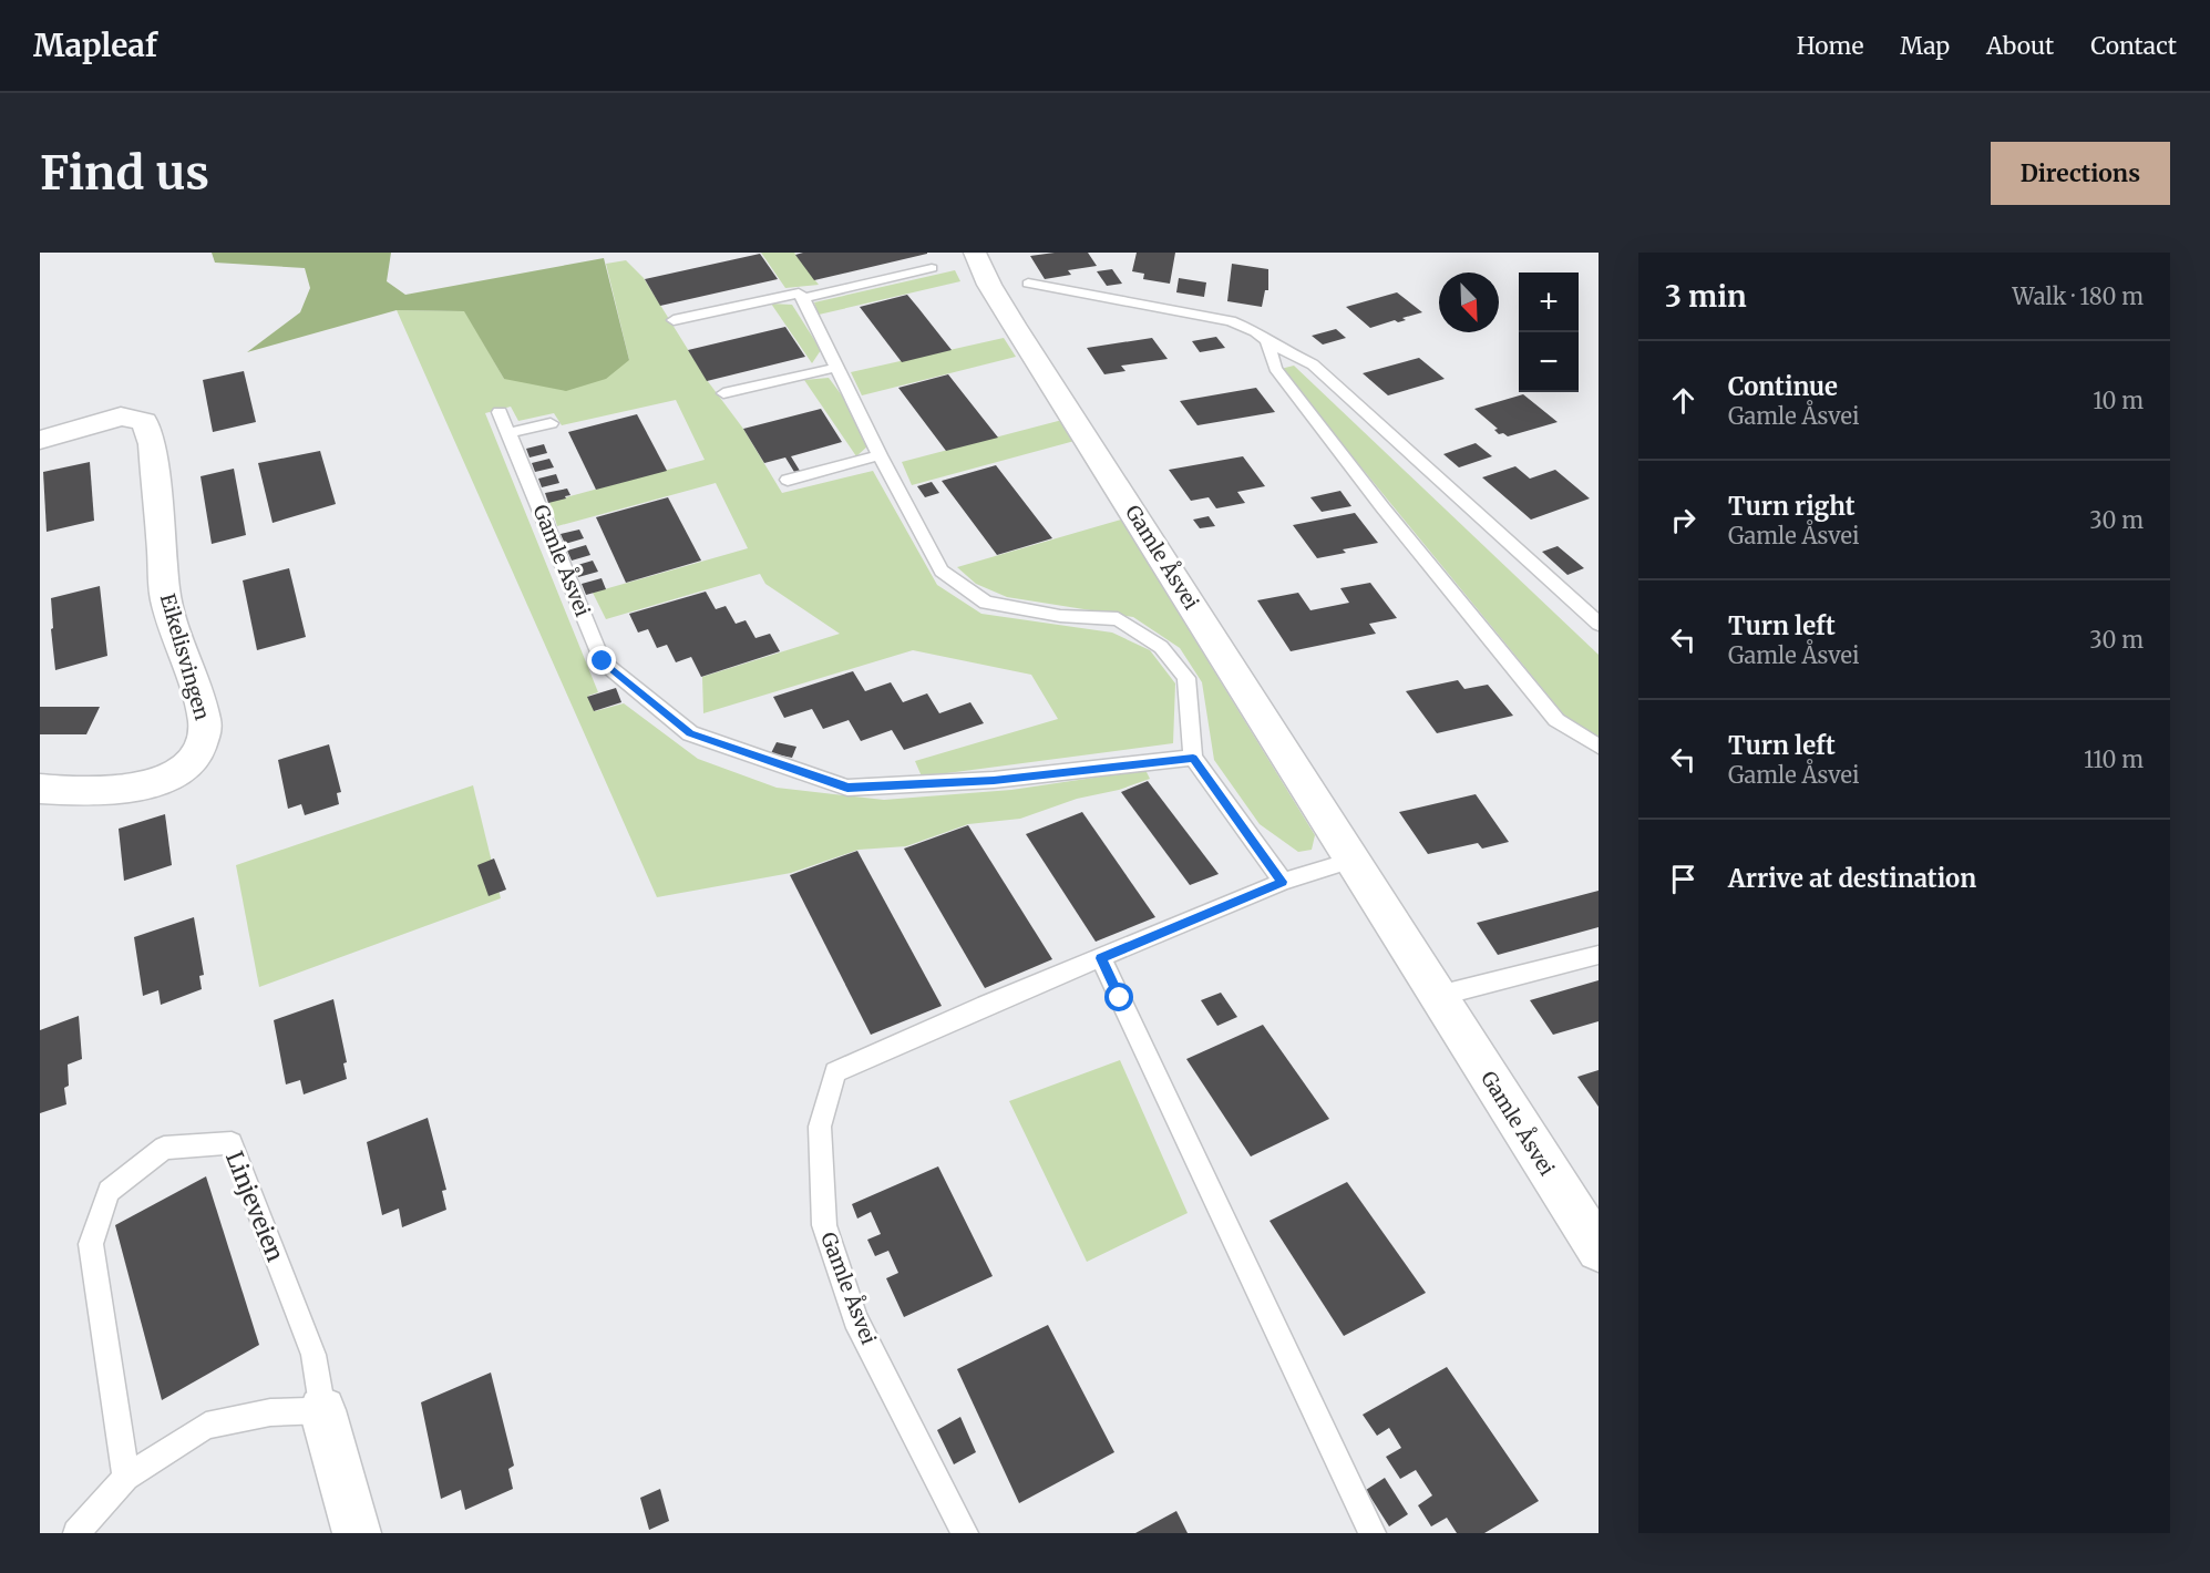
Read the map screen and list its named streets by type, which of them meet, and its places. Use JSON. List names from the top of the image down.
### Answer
{
  "streets": {
    "street": ["Gamle Åsvei", "Eikelisvingen", "Linjeveien"]
  },
  "north": "bottom right",
  "page": {
    "header": "Mapleaf",
    "nav": [
      "Home",
      "Map",
      "About",
      "Contact"
    ],
    "buttons": "Directions",
    "title": "Find us",
    "heading": ["3 min", "Walk · 180 m"],
    "map_buttons": ["+", "−"],
    "list": [
      ["Continue", "Gamle Åsvei", "10 m"],
      ["Turn right", "Gamle Åsvei", "30 m"],
      ["Turn left", "Gamle Åsvei", "30 m"],
      ["Turn left", "Gamle Åsvei", "110 m"],
      "Arrive at destination"
    ]
  }
}
